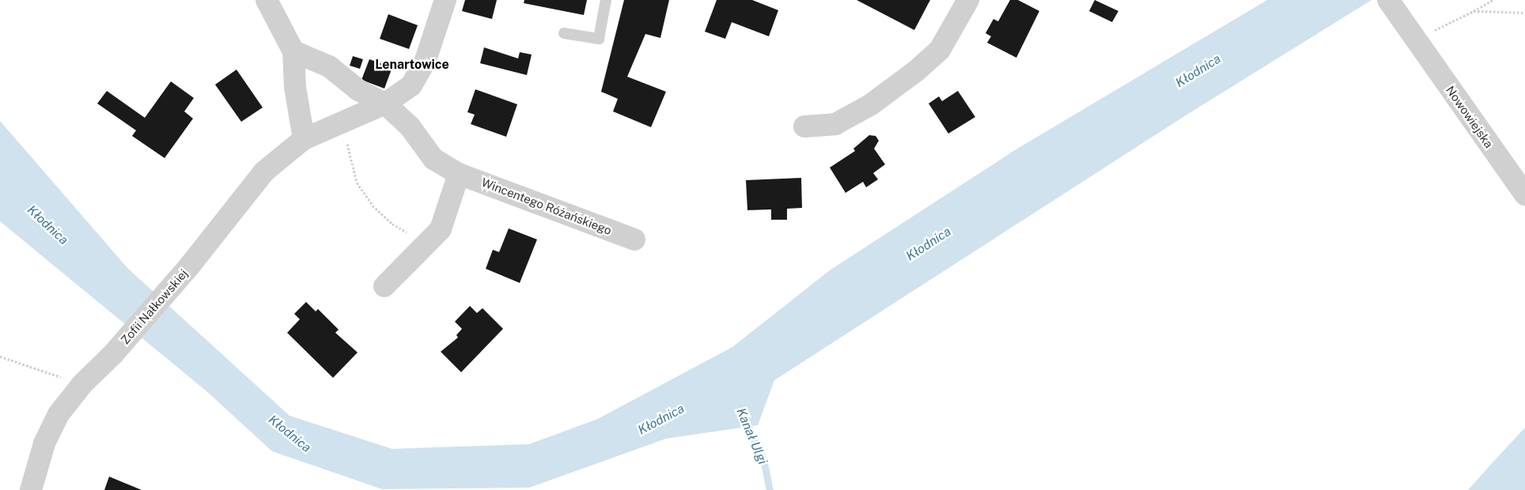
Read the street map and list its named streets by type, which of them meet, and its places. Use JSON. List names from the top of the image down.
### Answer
{
  "streets": {
    "street": ["Nowowiejska", "Wincentego Różańskiego", "Zofii Nałkowskiej"]
  },
  "crossings": [
    ["Wincentego Różańskiego", "Zofii Nałkowskiej"]
  ],
  "districts": ["Lenartowice"],
  "water": ["Kłodnica", "Kanał Ulgi"]
}
